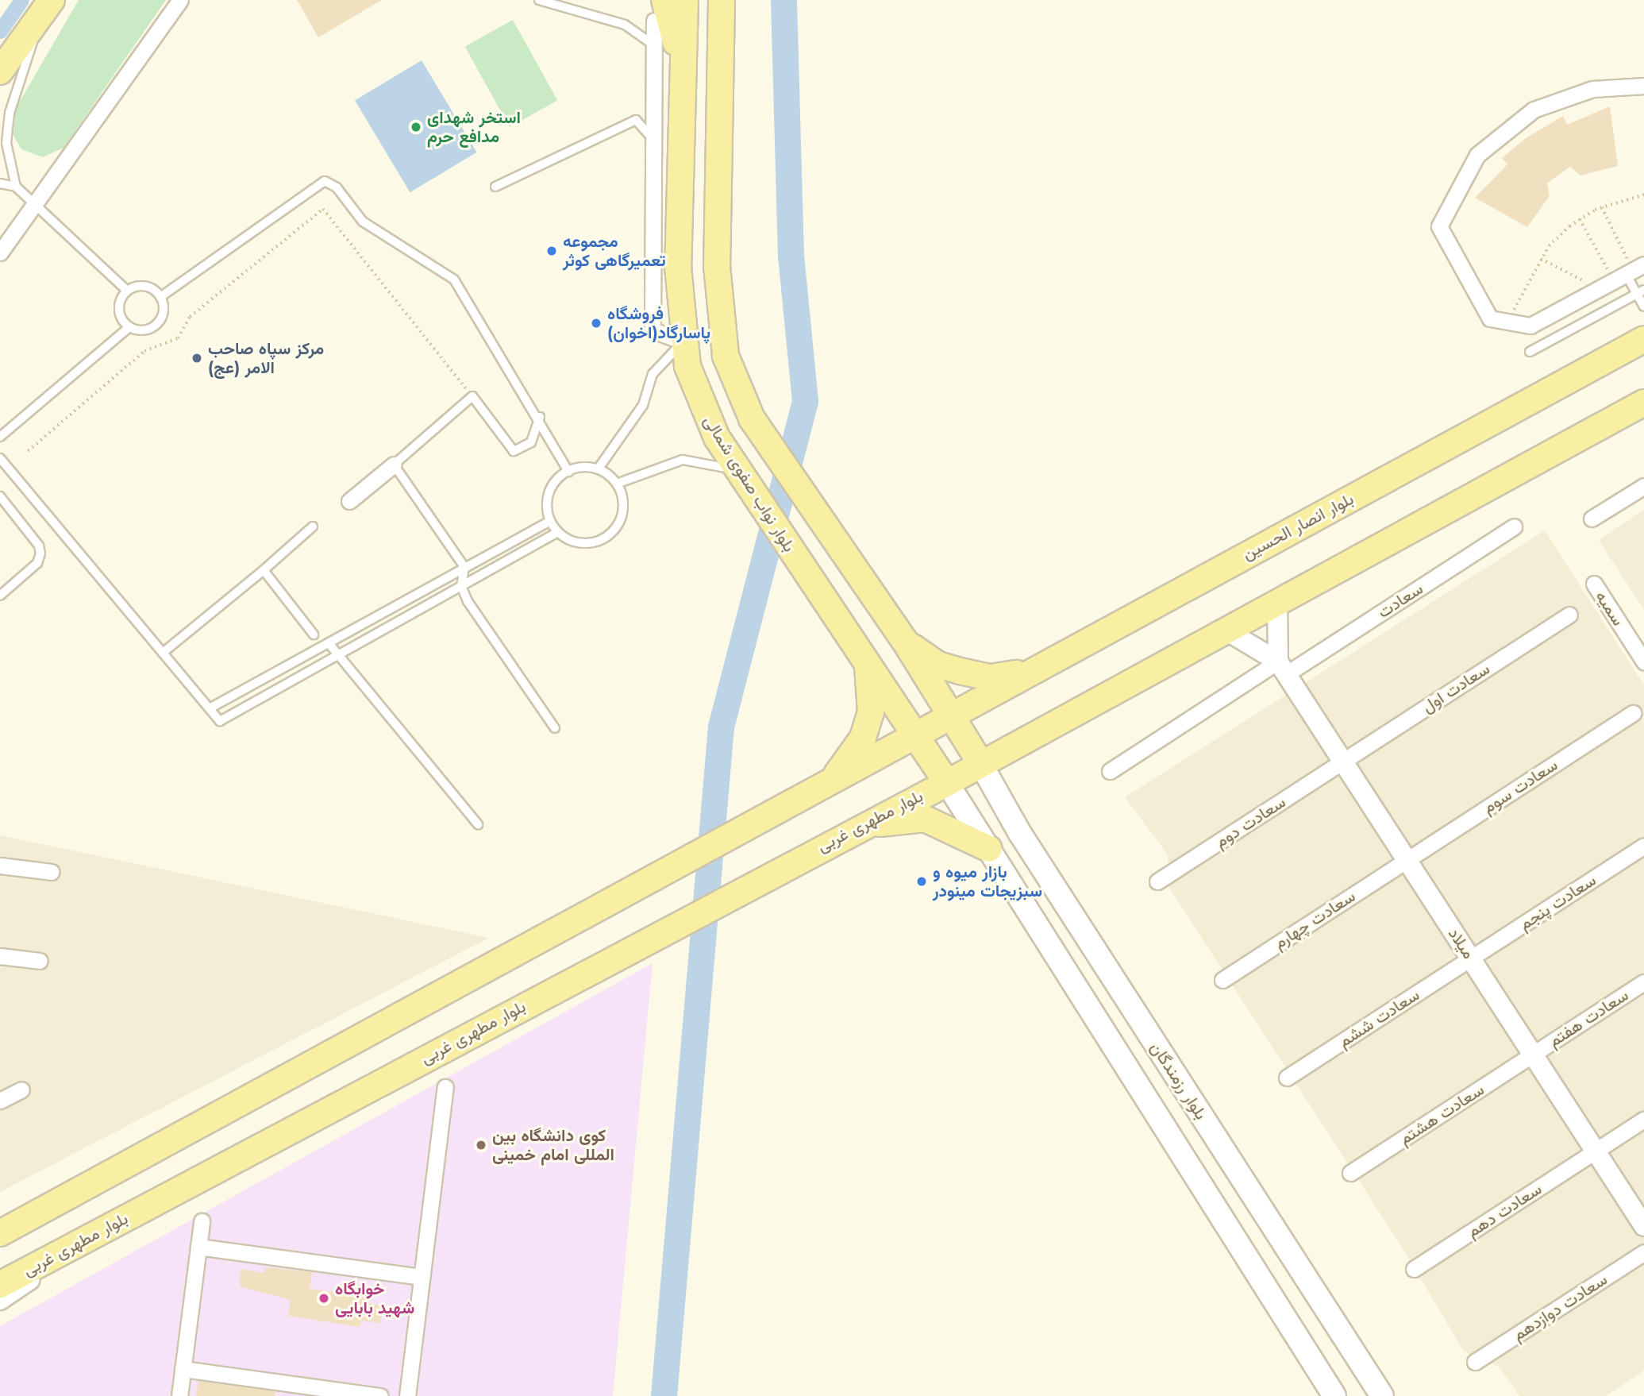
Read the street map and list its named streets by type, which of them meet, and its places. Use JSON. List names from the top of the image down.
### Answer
{
  "streets": {
    "main road": [
      "بلوار نواب صفوی شمالی",
      "بلوار انصار الحسین",
      "بلوار مطهری غربی",
      "بلوار رزمندگان"
    ],
    "street": [
      "سعادت",
      "سمیه",
      "سعادت اول",
      "سعادت سوم",
      "سعادت دوم",
      "سعادت پنجم",
      "سعادت چهارم",
      "میلاد",
      "سعادت ششم",
      "سعادت هفتم",
      "سعادت هشتم",
      "سعادت دهم",
      "سعادت دوازدهم"
    ]
  },
  "crossings": [
    ["بلوار نواب صفوی شمالی", "بلوار انصار الحسین"],
    ["بلوار نواب صفوی شمالی", "بلوار مطهری غربی"],
    ["سعادت", "میلاد"],
    ["سعادت اول", "سعادت دوم"],
    ["سعادت اول", "میلاد"],
    ["سعادت سوم", "سعادت چهارم"],
    ["سعادت سوم", "میلاد"],
    ["بلوار مطهری غربی", "بلوار رزمندگان"],
    ["سعادت دوم", "میلاد"],
    ["سعادت پنجم", "میلاد"],
    ["سعادت پنجم", "سعادت ششم"],
    ["سعادت چهارم", "میلاد"],
    ["میلاد", "سعادت ششم"],
    ["میلاد", "سعادت هفتم"],
    ["میلاد", "سعادت هشتم"],
    ["میلاد", "سعادت دهم"],
    ["سعادت هفتم", "سعادت هشتم"]
  ],
  "places": [
    "استخر شهدای مدافع حرم",
    "مجموعه تعمیرگاهی کوثر",
    "فروشگاه پاسارگاد(اخوان)",
    "مرکز سپاه صاحب الامر (عج)",
    "بازار میوه و سبزیجات مینودر",
    "کوی دانشگاه بین المللی امام خمینی",
    "خوابگاه شهید بابایی"
  ]
}
